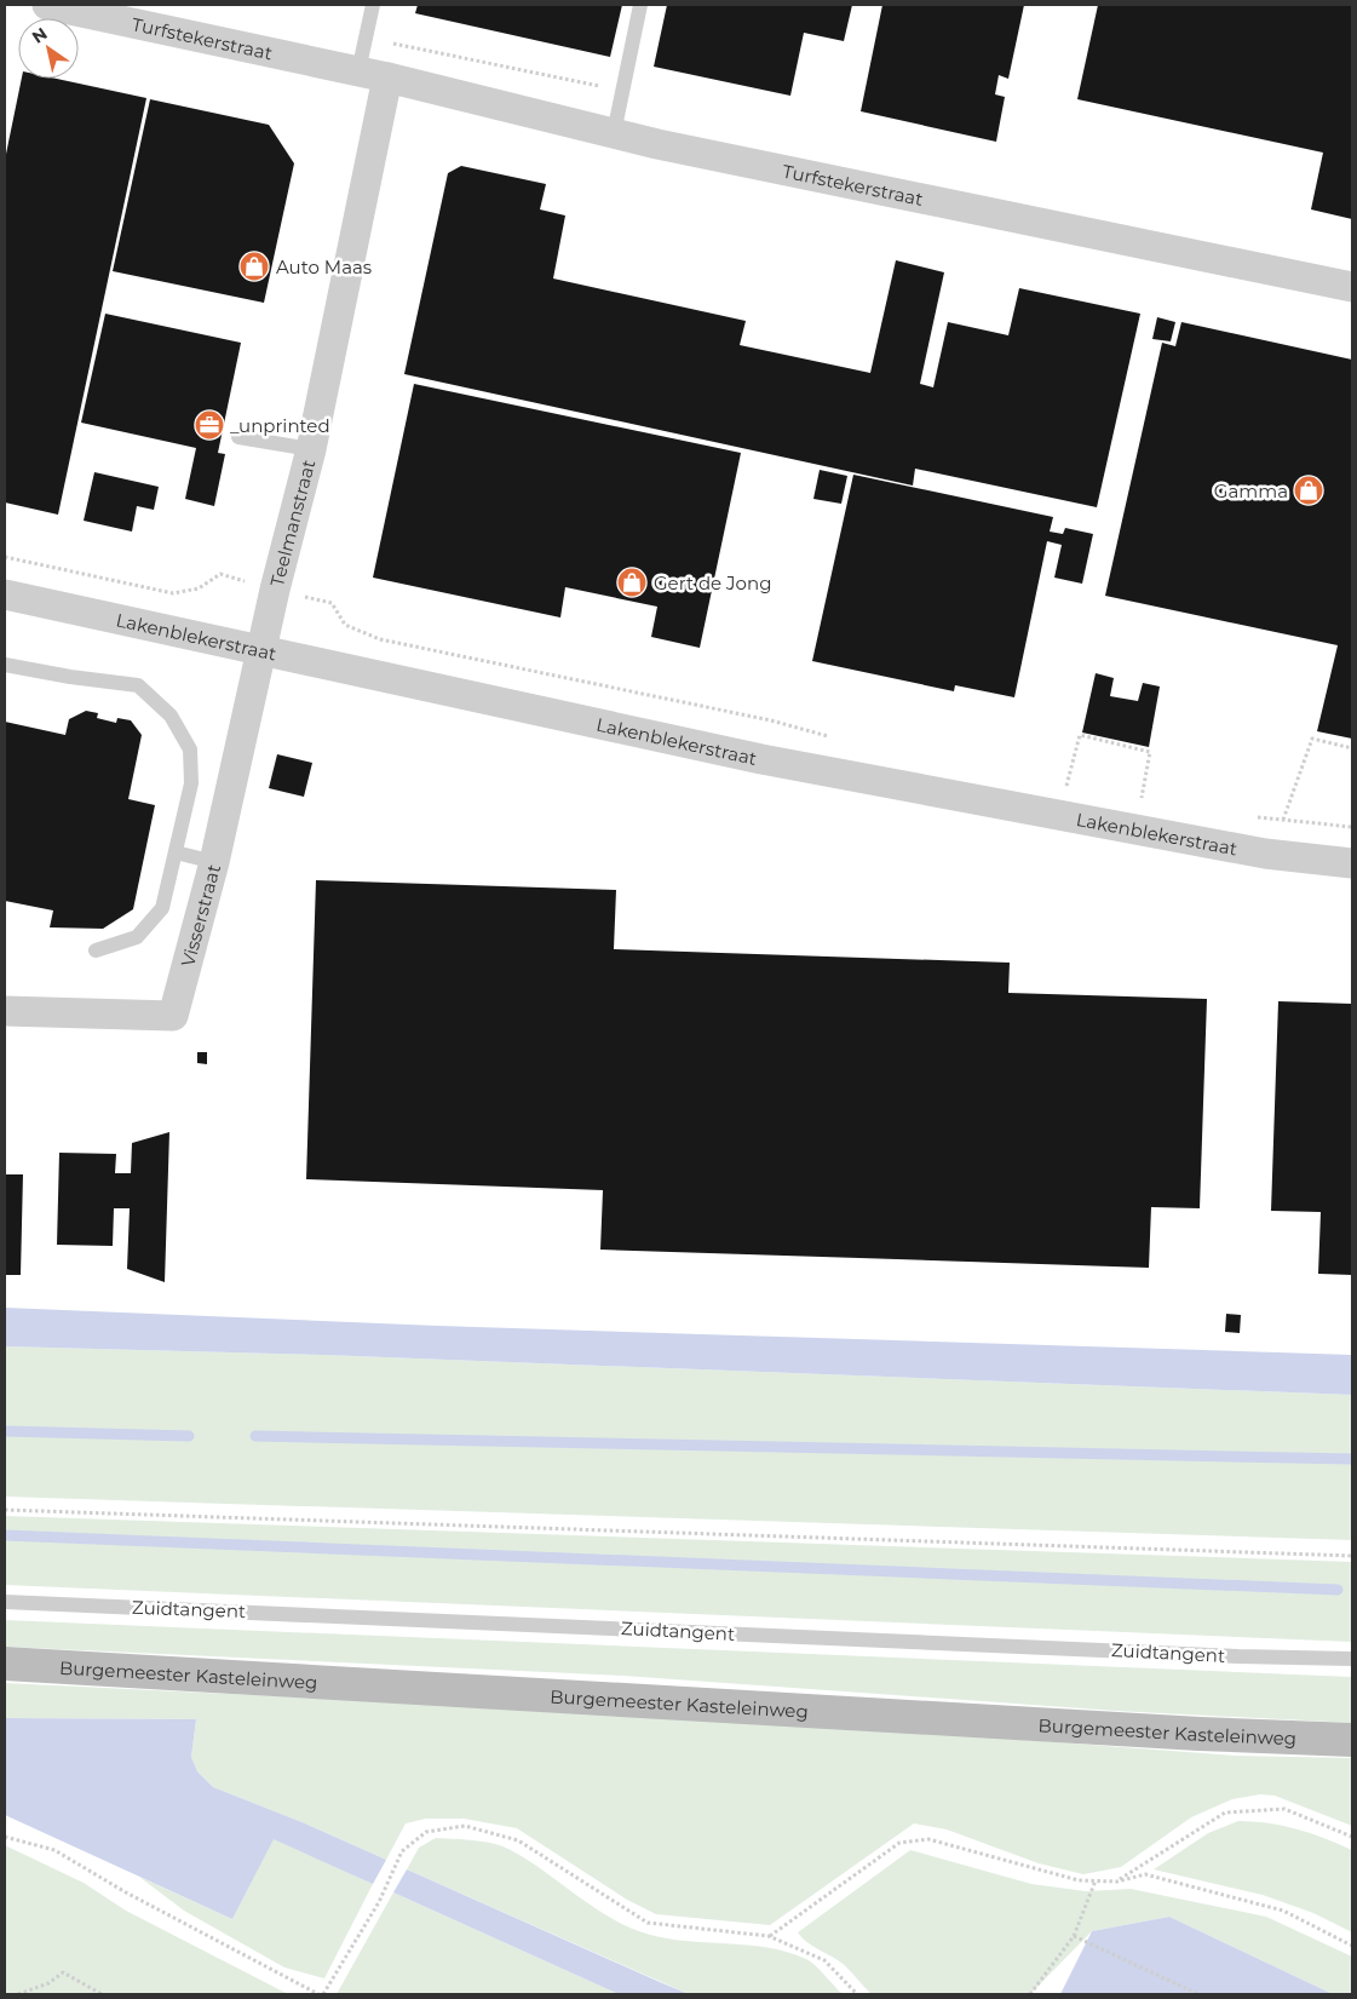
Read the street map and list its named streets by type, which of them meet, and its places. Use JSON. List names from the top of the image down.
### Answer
{
  "streets": {
    "main road": ["Burgemeester Kasteleinweg"],
    "street": [
      "Turfstekerstraat",
      "Teelmanstraat",
      "Lakenblekerstraat",
      "Visserstraat"
    ],
    "lane": ["Zuidtangent"]
  },
  "crossings": [
    ["Turfstekerstraat", "Teelmanstraat"],
    ["Teelmanstraat", "Lakenblekerstraat"],
    ["Teelmanstraat", "Visserstraat"],
    ["Lakenblekerstraat", "Visserstraat"]
  ],
  "places": {
    "shop": ["Auto Maas", "Gamma", "Gert de Jong"],
    "office": ["_unprinted"]
  },
  "north": "top left"
}
